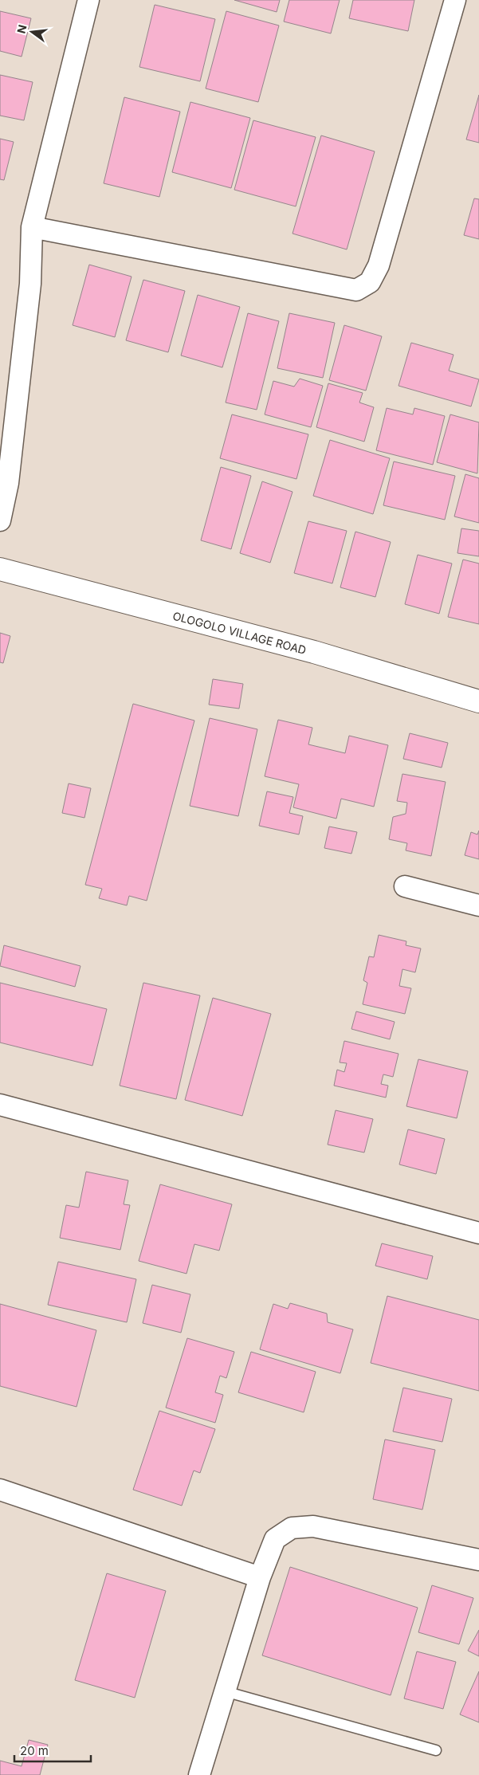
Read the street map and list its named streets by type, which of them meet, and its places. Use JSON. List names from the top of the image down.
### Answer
{
  "streets": {
    "street": ["OLOGOLO VILLAGE ROAD"]
  },
  "scale_bar": "20 m",
  "north": "left"
}
